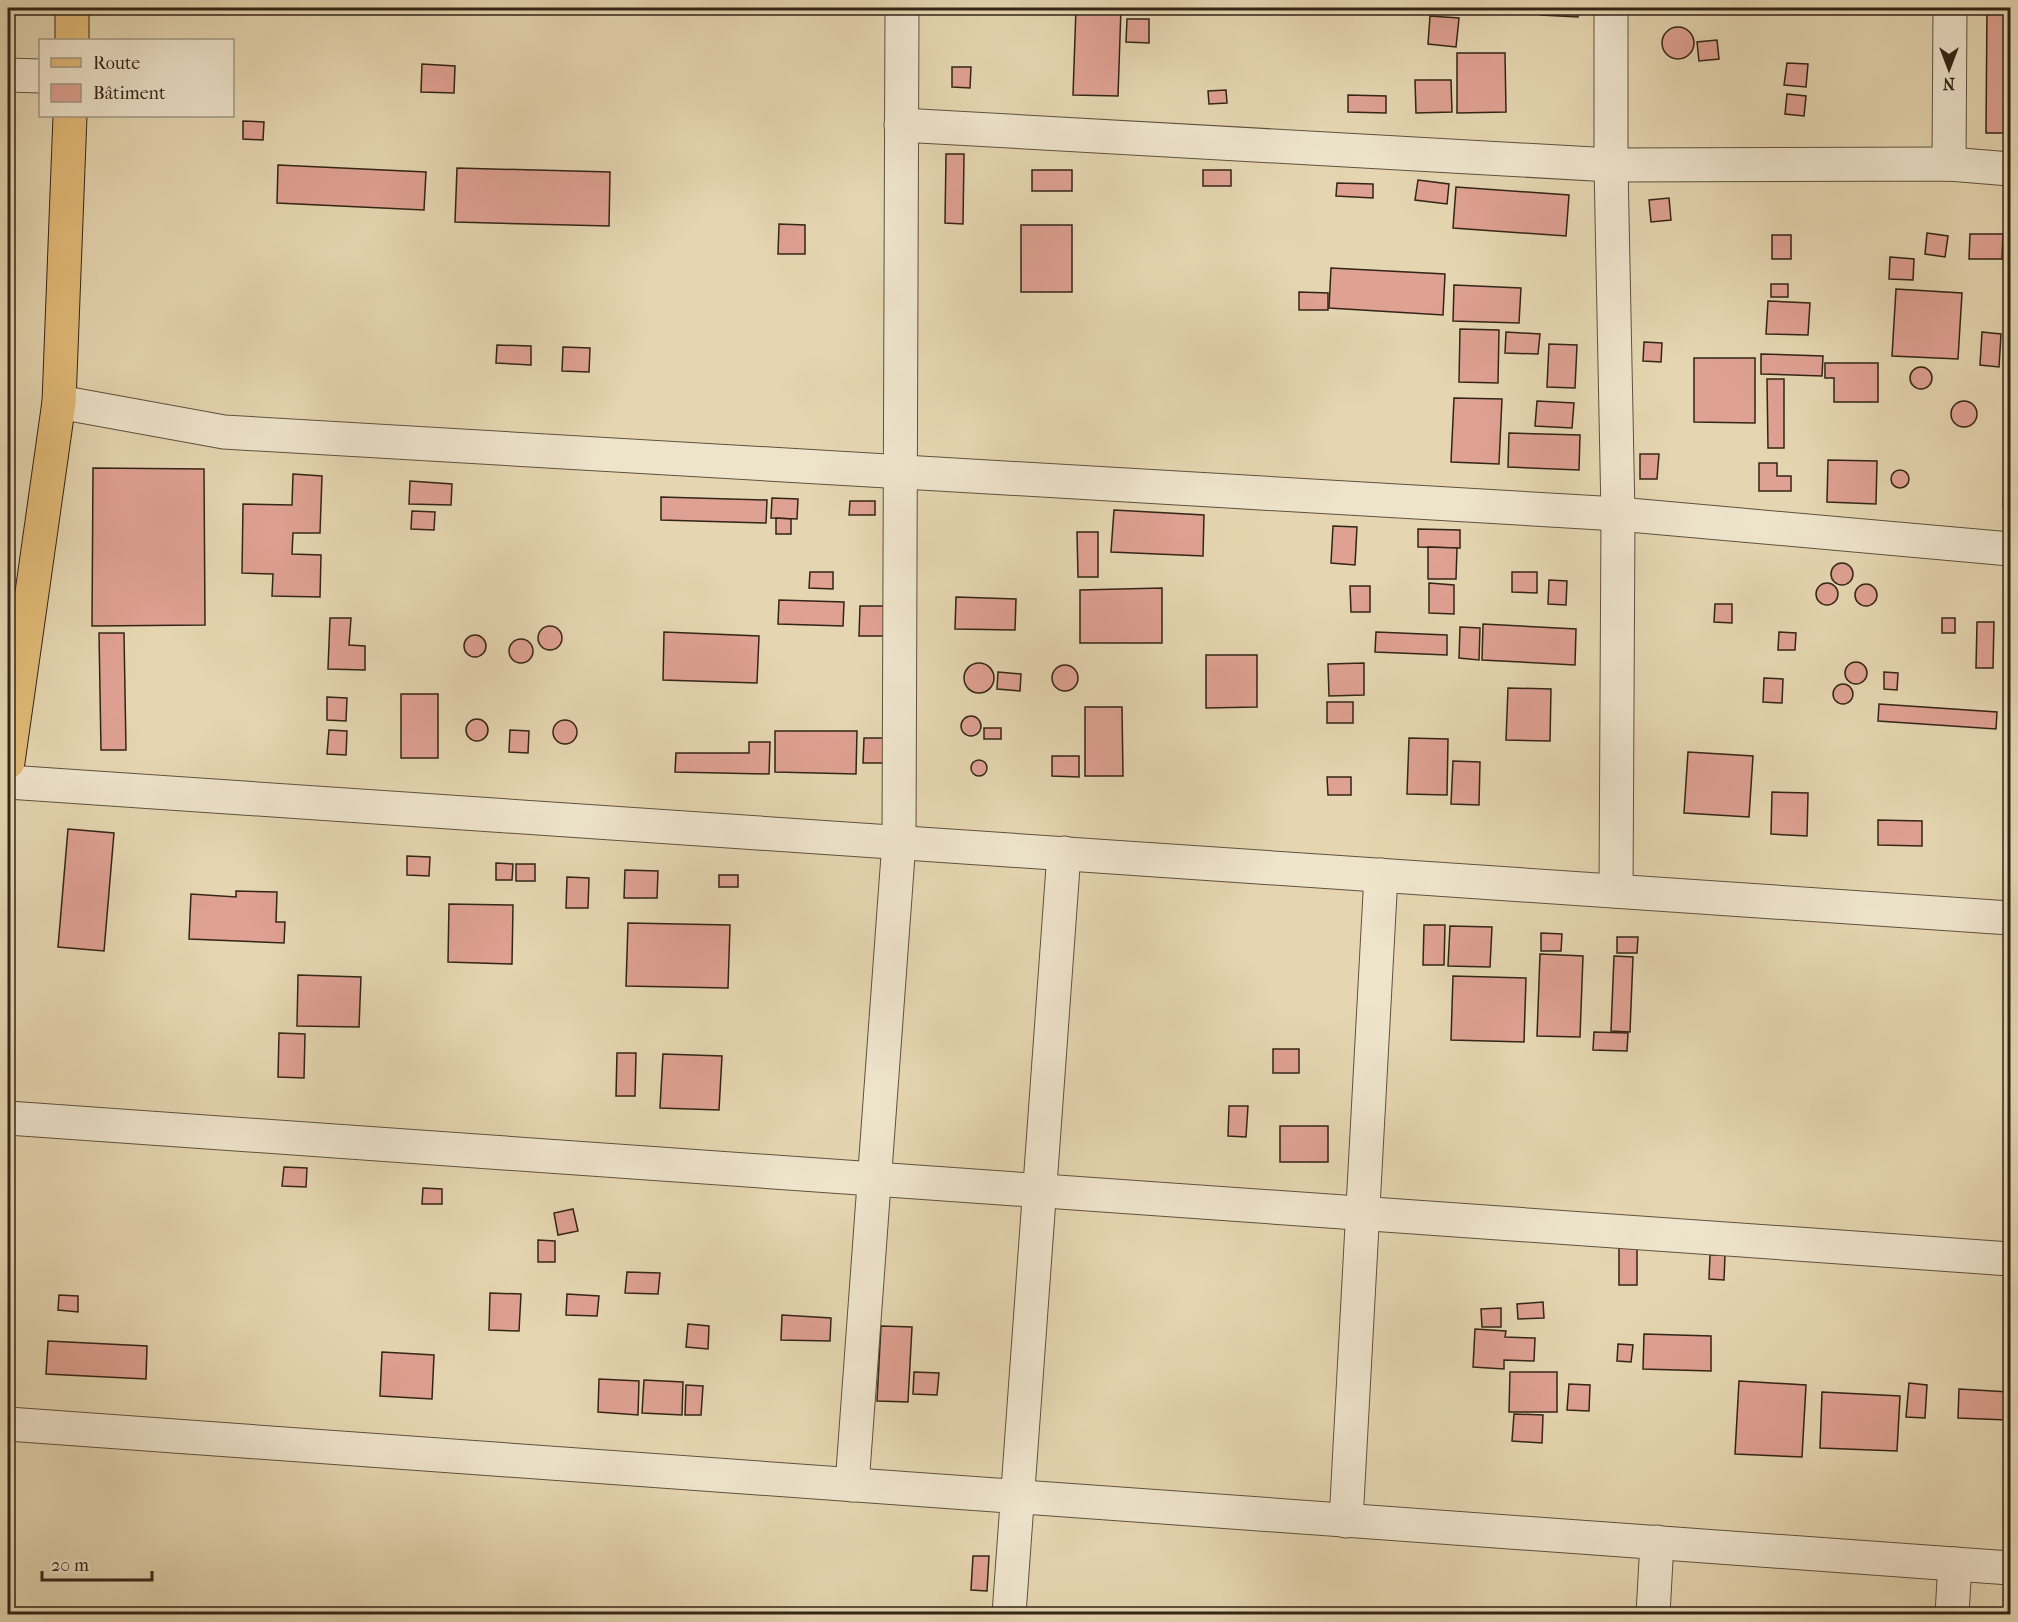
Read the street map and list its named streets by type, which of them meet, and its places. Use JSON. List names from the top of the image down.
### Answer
{
  "legend": ["Route", "Bâtiment"],
  "scale_bar": "20 m",
  "north": "bottom"
}
